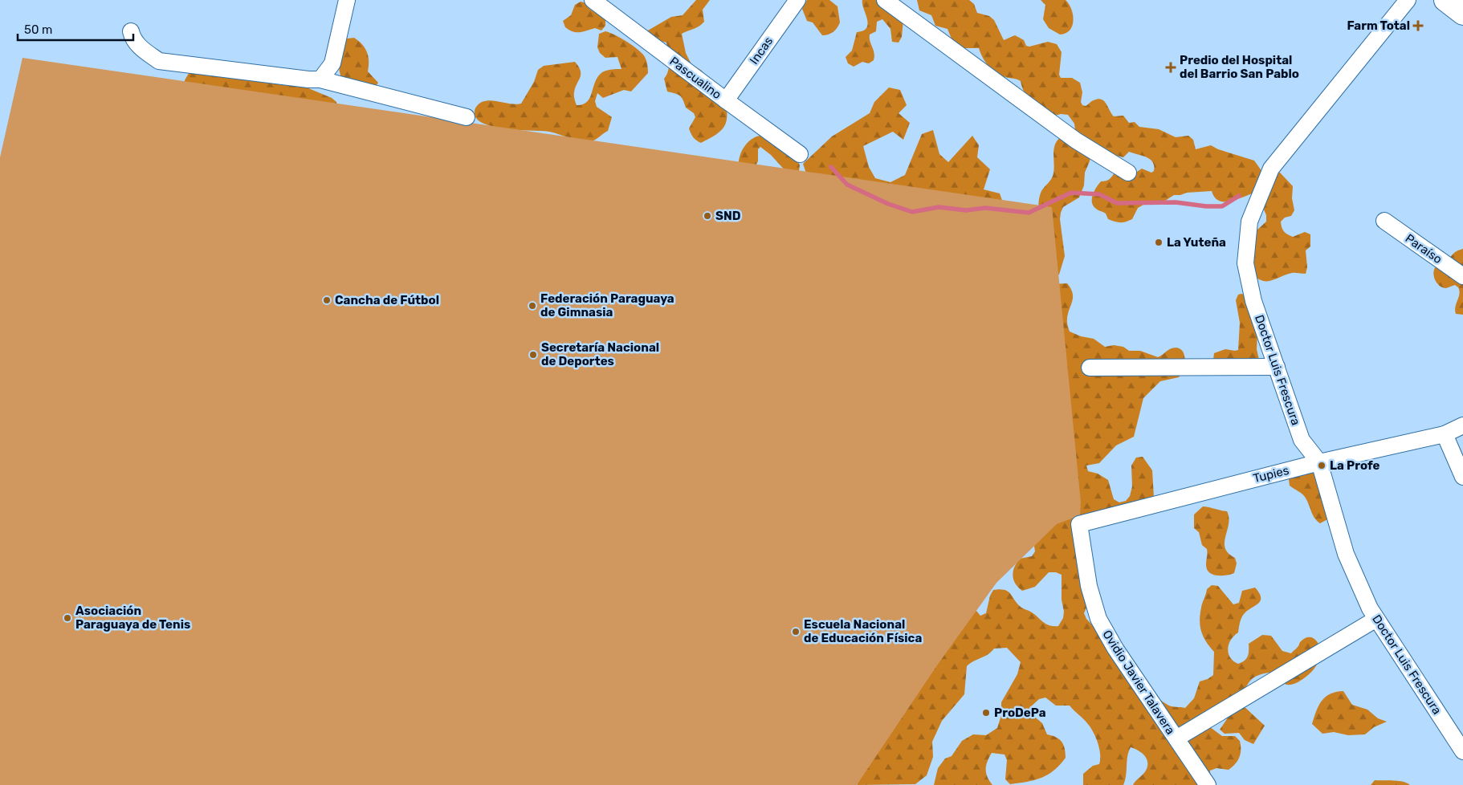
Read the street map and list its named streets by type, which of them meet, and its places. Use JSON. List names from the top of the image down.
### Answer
{
  "streets": {
    "street": [
      "Incas",
      "Pascualino",
      "Paraíso",
      "Doctor Luis Frescura",
      "Tupies",
      "Ovidio Javier Talavera"
    ]
  },
  "crossings": [
    ["Incas", "Pascualino"],
    ["Doctor Luis Frescura", "Tupies"],
    ["Tupies", "Ovidio Javier Talavera"]
  ],
  "places": {
    "health": ["Farm Total", "Predio del Hospital del Barrio San Pablo"],
    "other": [
      "SND",
      "La Yuteña",
      "Cancha de Fútbol",
      "Federación Paraguaya de Gimnasia",
      "Secretaría Nacional de Deportes",
      "La Profe",
      "Asociación Paraguaya de Tenis",
      "Escuela Nacional de Educación Física",
      "ProDePa"
    ]
  },
  "scale_bar": "50 m"
}
